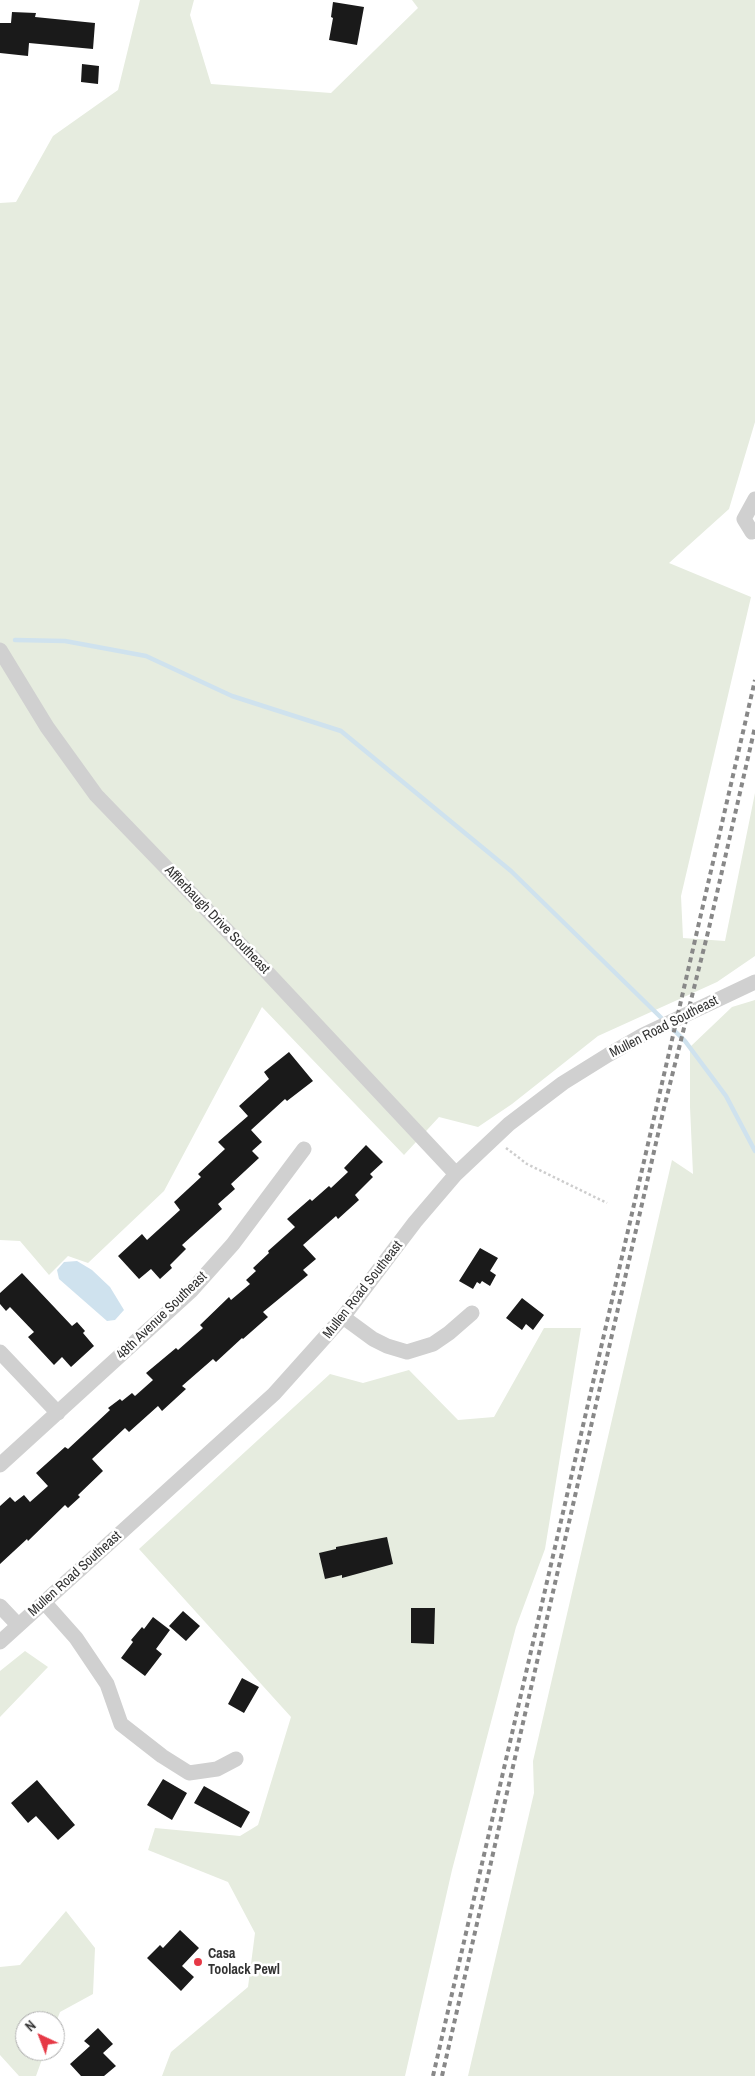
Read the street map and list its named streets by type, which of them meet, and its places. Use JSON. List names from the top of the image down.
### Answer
{
  "streets": {
    "street": ["Afflerbaugh Drive Southeast", "Mullen Road Southeast", "48th Avenue Southeast"]
  },
  "crossings": [
    ["Afflerbaugh Drive Southeast", "Mullen Road Southeast"]
  ],
  "places": ["Casa Toolack Pewl"],
  "north": "top left"
}
